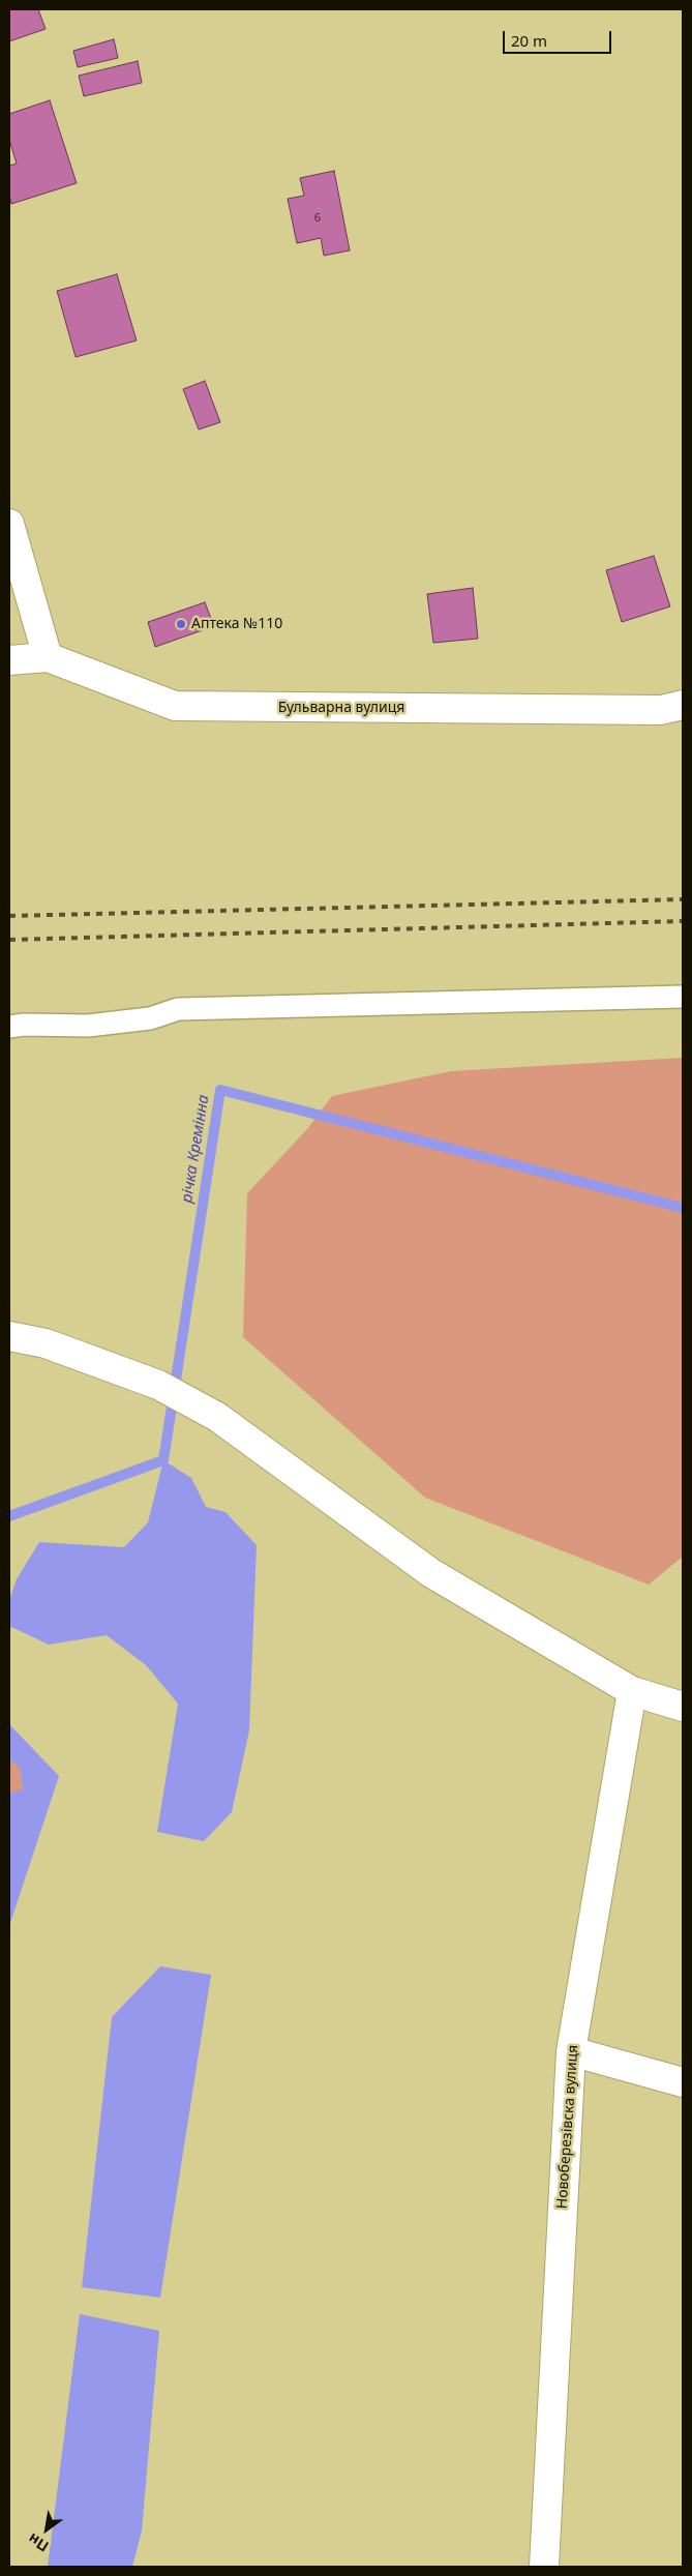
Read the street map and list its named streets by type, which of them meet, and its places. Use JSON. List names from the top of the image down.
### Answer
{
  "streets": {
    "street": ["Бульварна вулиця", "Новоберезівска вулиця"]
  },
  "water": ["річка Кремінна"],
  "places": ["Аптека №110"],
  "house_numbers": ["6"],
  "scale_bar": "20 m",
  "north": "bottom left"
}
